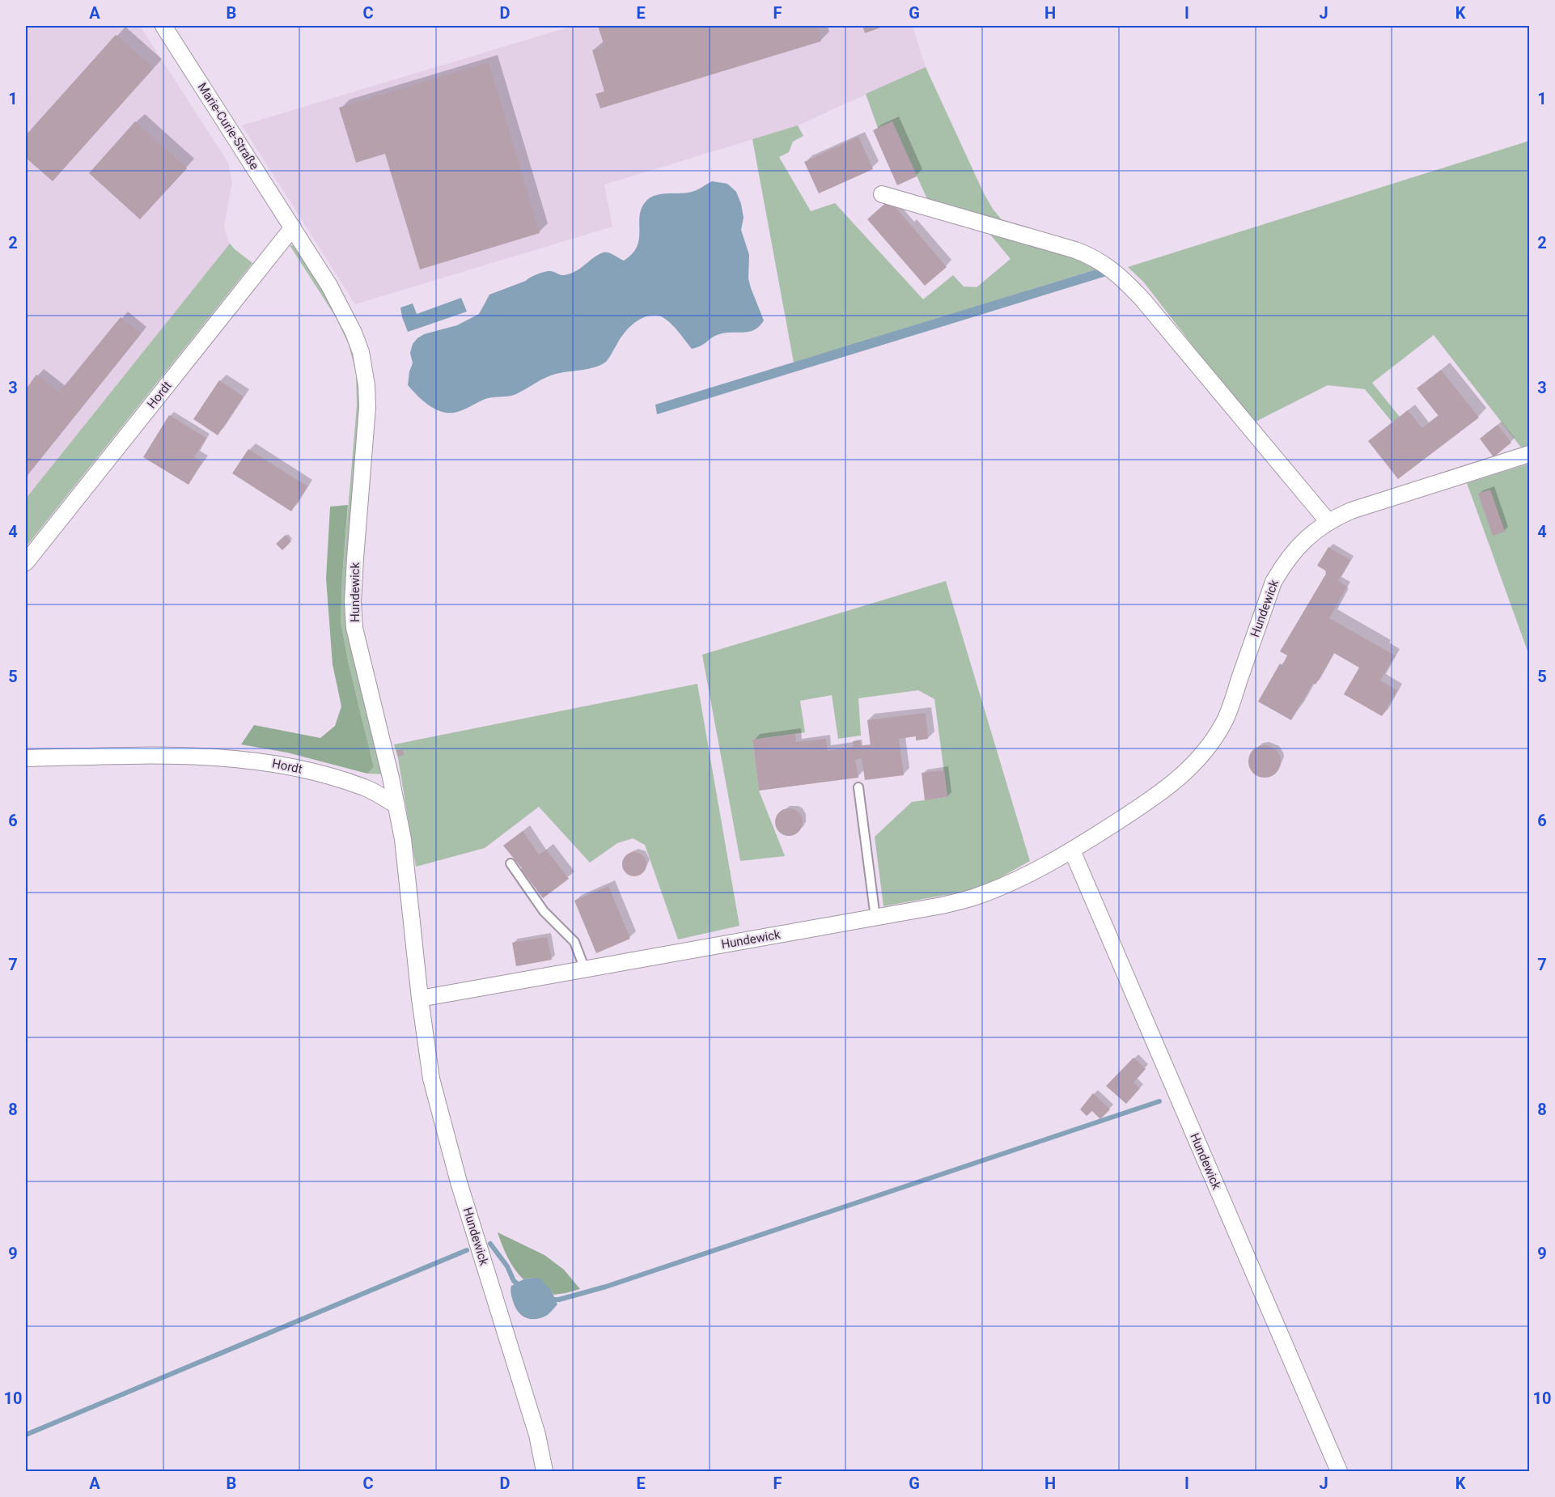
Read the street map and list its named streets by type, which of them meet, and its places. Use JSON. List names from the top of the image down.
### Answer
{
  "streets": {
    "street": ["Marie-Curie-Straße", "Hordt", "Hundewick"]
  },
  "crossings": [
    ["Marie-Curie-Straße", "Hordt"],
    ["Marie-Curie-Straße", "Hundewick"],
    ["Hordt", "Hundewick"]
  ],
  "grid": {
    "columns": [
      "A",
      "B",
      "C",
      "D",
      "E",
      "F",
      "G",
      "H",
      "I",
      "J",
      "K"
    ],
    "rows": [
      "1",
      "2",
      "3",
      "4",
      "5",
      "6",
      "7",
      "8",
      "9",
      "10"
    ]
  }
}
